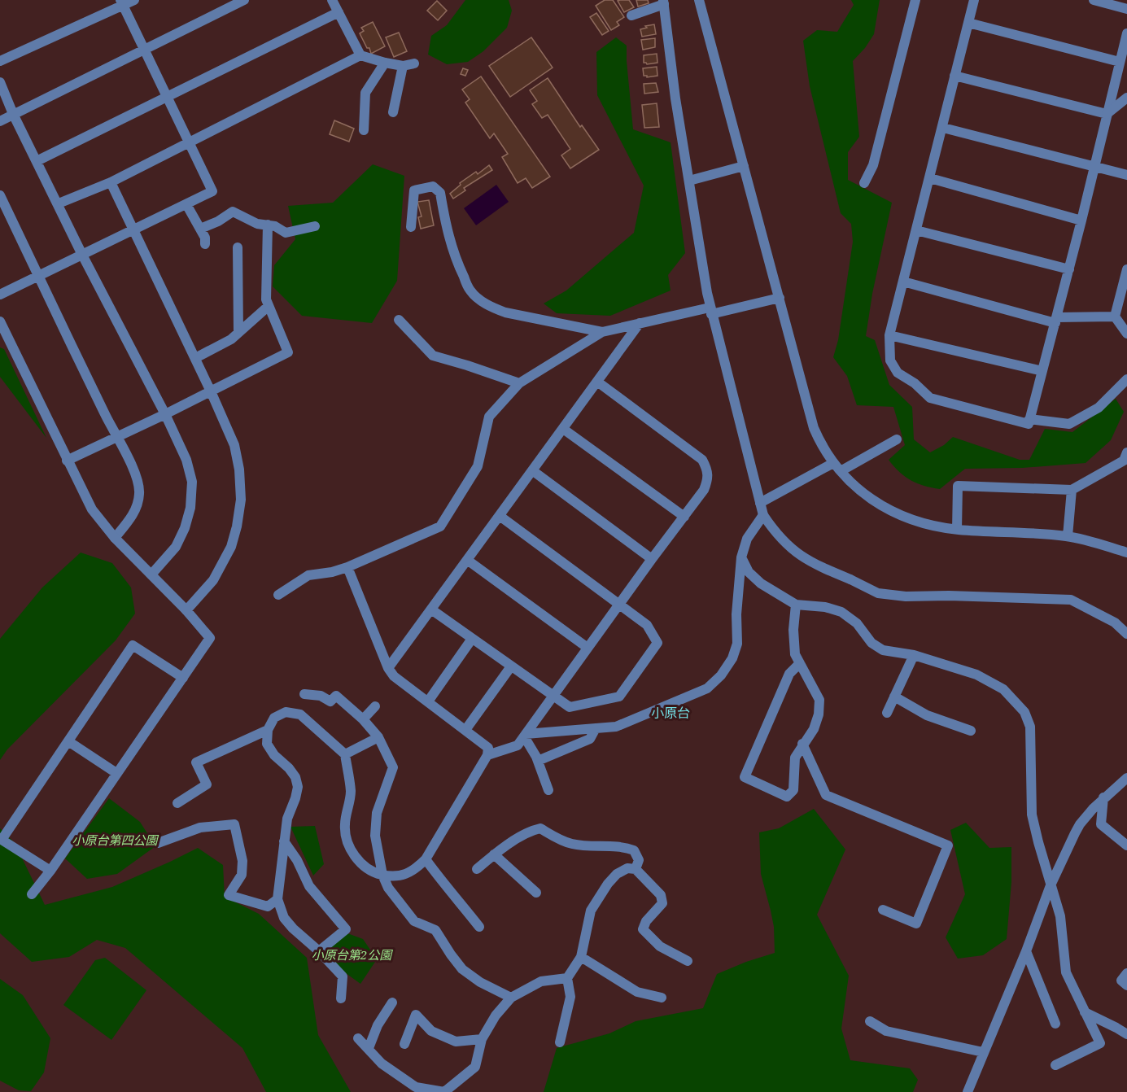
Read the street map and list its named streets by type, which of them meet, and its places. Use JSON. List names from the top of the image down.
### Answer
{
  "districts": ["小原台"],
  "parks": ["小原台第四公園", "小原台第2公園"]
}
